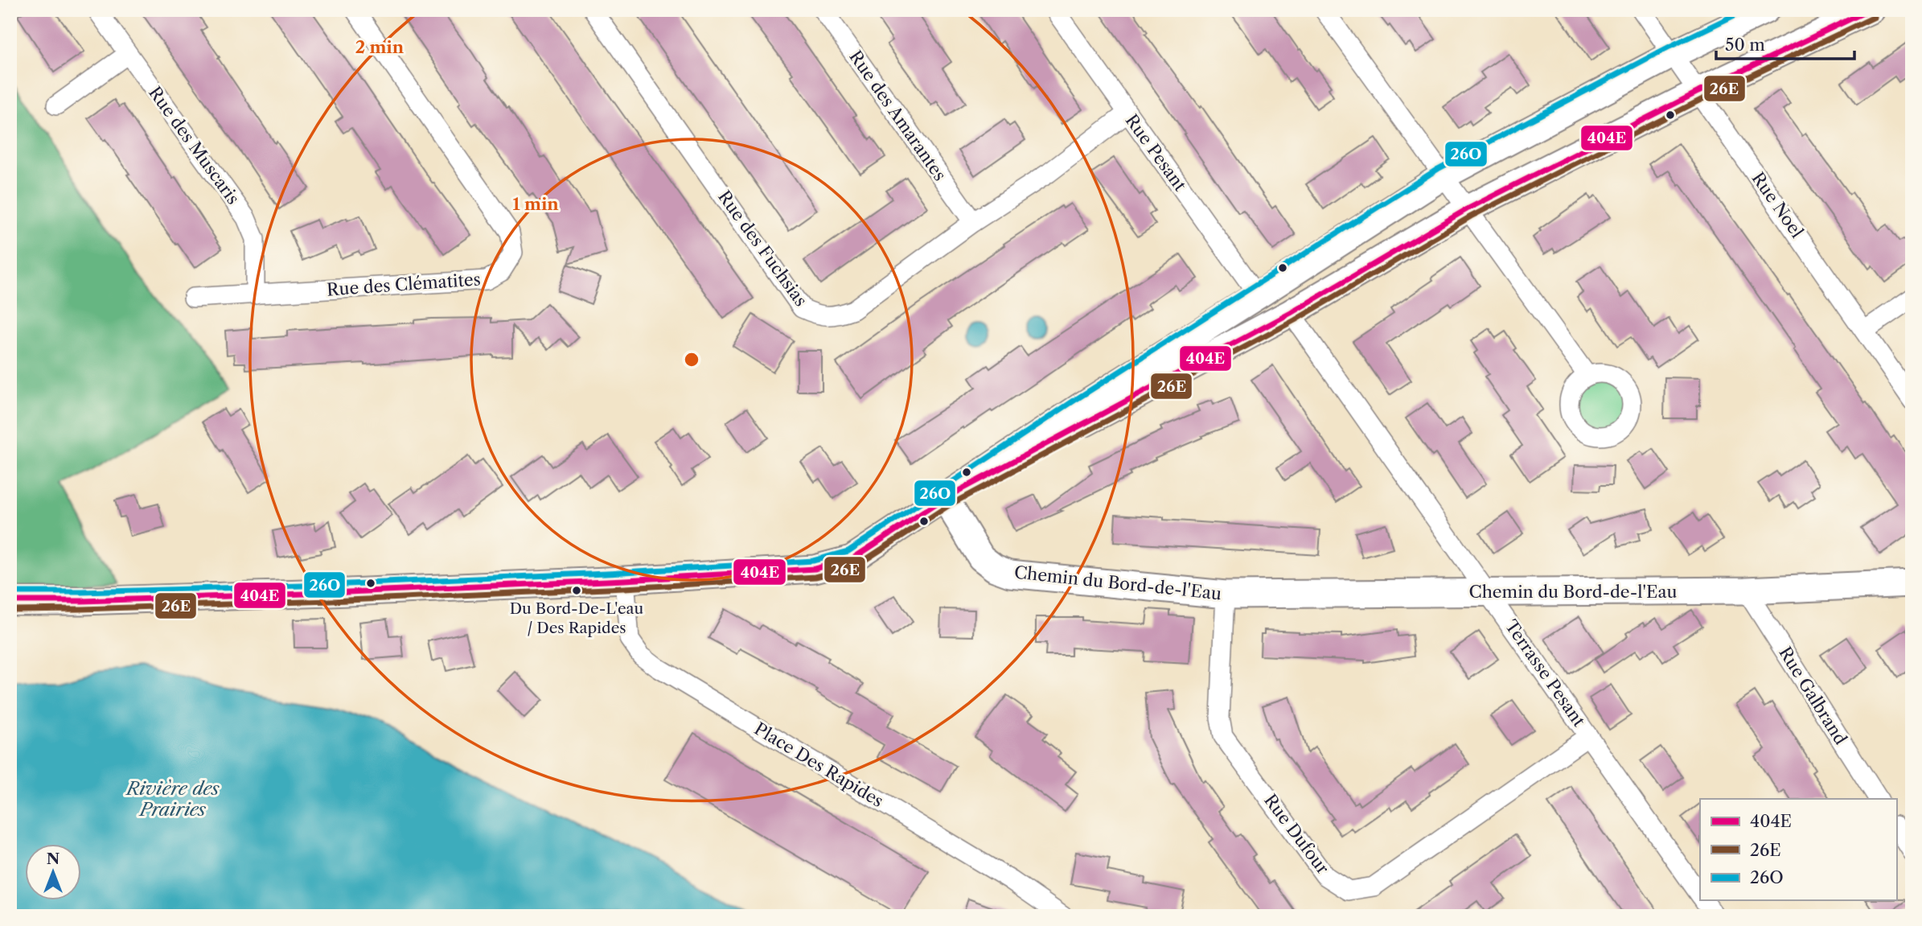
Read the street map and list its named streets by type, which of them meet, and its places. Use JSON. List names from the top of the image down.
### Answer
{
  "streets": {
    "street": [
      "Rue des Amarantes",
      "Rue des Muscaris",
      "Rue Pesant",
      "Rue Noel",
      "Rue des Fuchsias",
      "Rue des Clématites",
      "Chemin du Bord-de-l'Eau",
      "Terrasse Pesant",
      "Rue Galbrand",
      "Place Des Rapides",
      "Rue Dufour"
    ]
  },
  "crossings": [
    ["Rue des Amarantes", "Rue des Fuchsias"],
    ["Rue des Muscaris", "Rue des Clématites"],
    ["Rue Pesant", "Rue des Fuchsias"],
    ["Chemin du Bord-de-l'Eau", "Terrasse Pesant"],
    ["Chemin du Bord-de-l'Eau", "Rue Galbrand"],
    ["Chemin du Bord-de-l'Eau", "Rue Dufour"],
    ["Terrasse Pesant", "Rue Dufour"]
  ],
  "water": ["Rivière des Prairies"],
  "places": ["Du Bord-De-L'eau / Des Rapides"],
  "lines": ["transit line 404E", "transit line 26O", "transit line 26E"],
  "legend": ["404E", "26E", "26O"],
  "scale_bar": "50 m",
  "north": "top",
  "rings": ["2 min", "1 min"]
}
